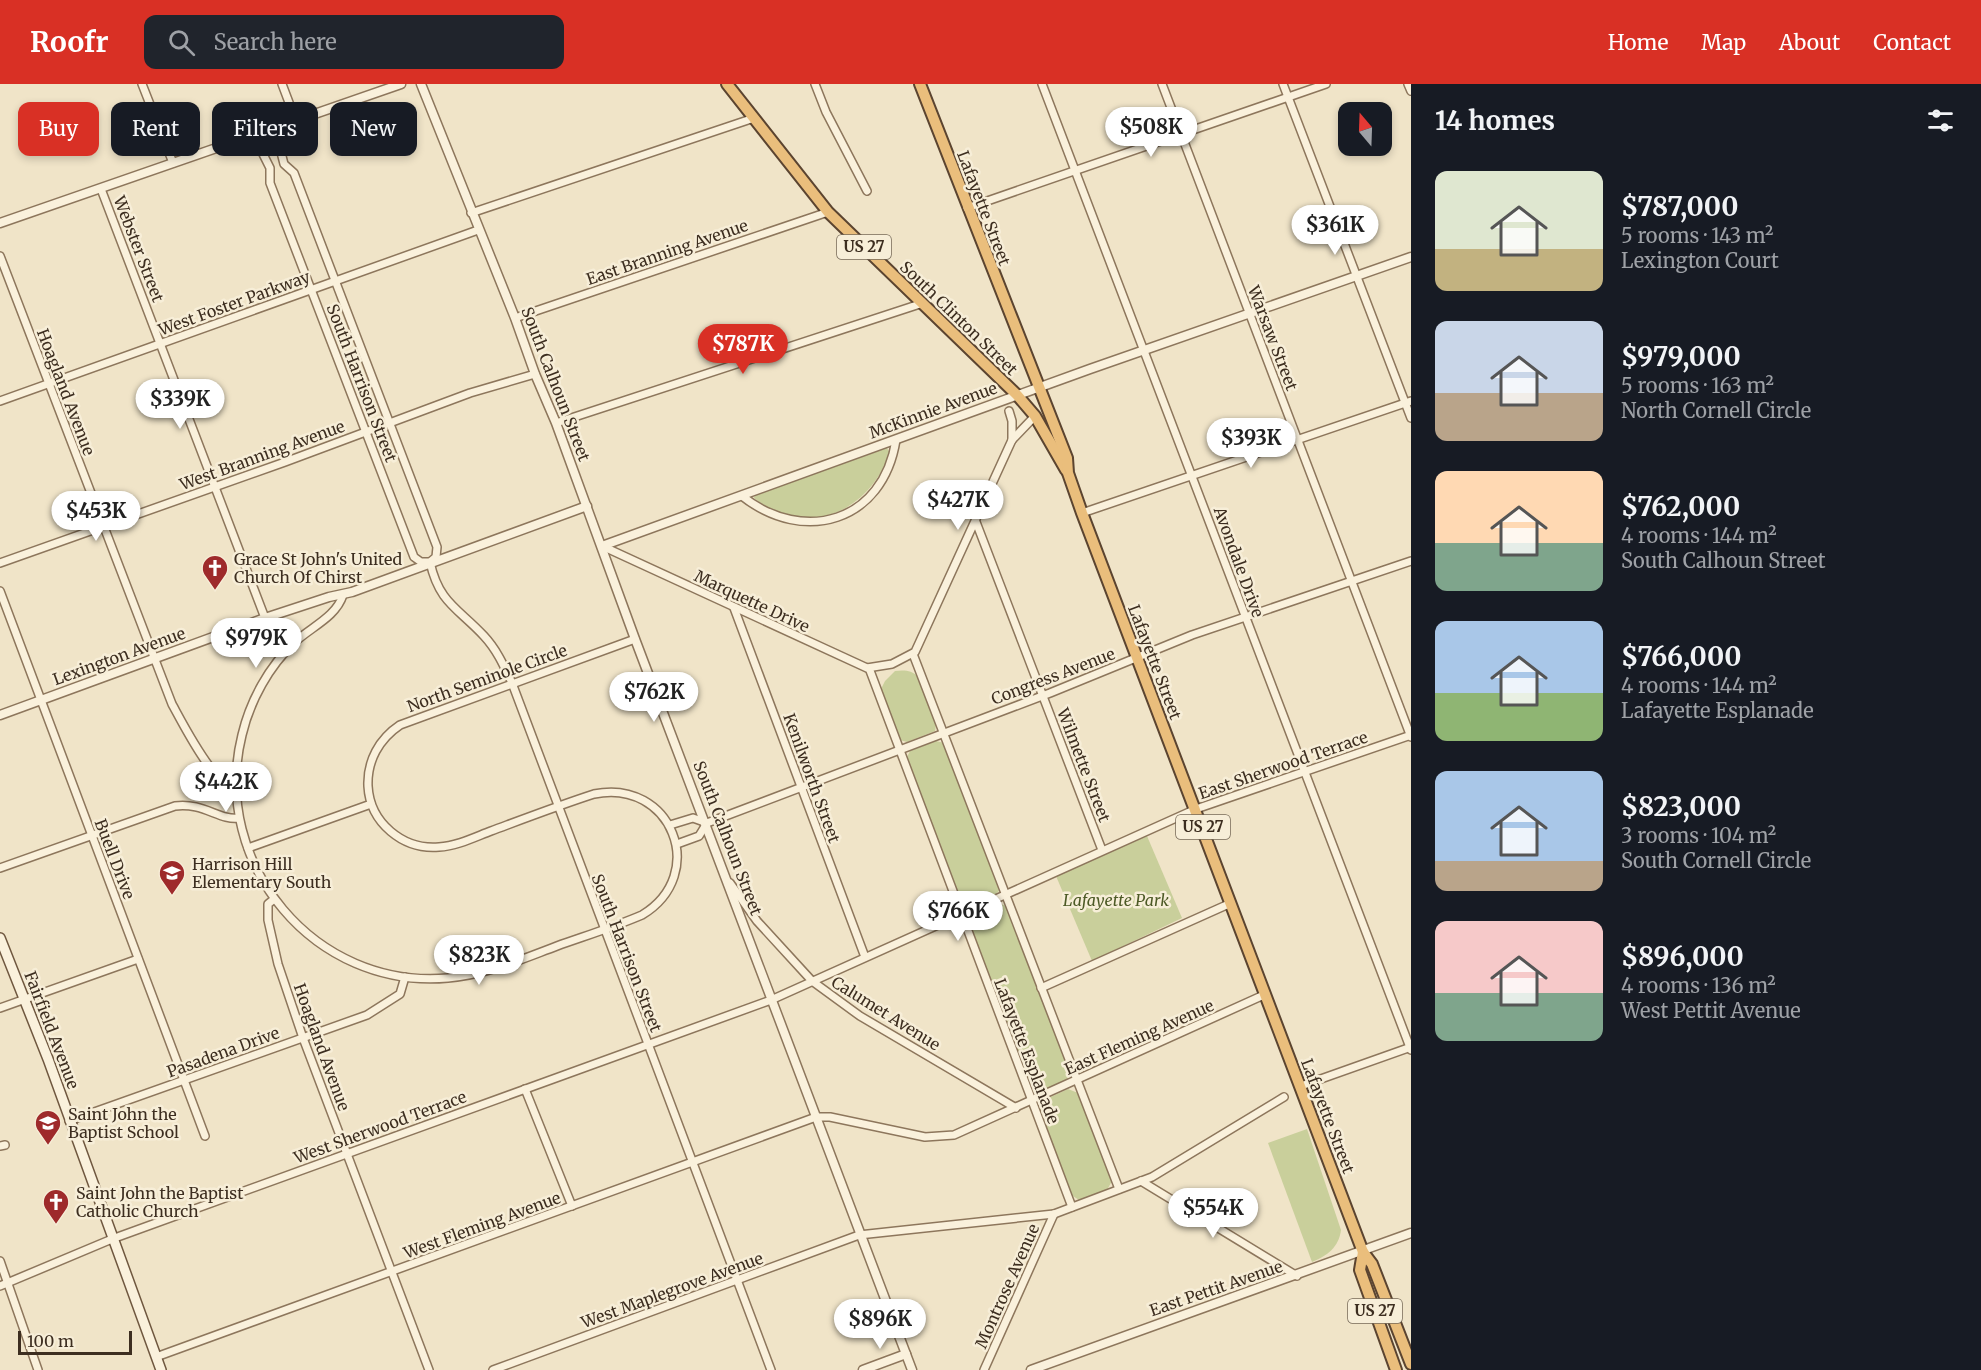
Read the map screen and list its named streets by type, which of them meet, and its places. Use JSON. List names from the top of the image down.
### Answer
{
  "streets": {
    "highway": ["Lafayette Street", "US 27", "South Clinton Street"],
    "main road": ["Fairfield Avenue"],
    "street": [
      "Webster Street",
      "East Branning Avenue",
      "West Foster Parkway",
      "Warsaw Street",
      "South Harrison Street",
      "South Calhoun Street",
      "Hoagland Avenue",
      "McKinnie Avenue",
      "West Branning Avenue",
      "Avondale Drive",
      "Marquette Drive",
      "Lexington Avenue",
      "Congress Avenue",
      "North Seminole Circle",
      "Wilmette Street",
      "East Sherwood Terrace",
      "Kenilworth Street",
      "Buell Drive",
      "Calumet Avenue",
      "East Fleming Avenue",
      "Lafayette Esplanade",
      "Pasadena Drive",
      "West Sherwood Terrace",
      "West Fleming Avenue",
      "Montrose Avenue",
      "East Pettit Avenue",
      "West Maplegrove Avenue"
    ]
  },
  "crossings": [
    ["Lafayette Street", "South Clinton Street"],
    ["Lafayette Street", "McKinnie Avenue"],
    ["Lafayette Street", "Congress Avenue"],
    ["Lafayette Street", "East Sherwood Terrace"],
    ["Lafayette Street", "East Fleming Avenue"],
    ["Lafayette Street", "East Pettit Avenue"],
    ["Webster Street", "West Foster Parkway"],
    ["Webster Street", "West Branning Avenue"],
    ["Webster Street", "Lexington Avenue"],
    ["East Branning Avenue", "South Clinton Street"],
    ["East Branning Avenue", "South Calhoun Street"],
    ["West Foster Parkway", "South Harrison Street"],
    ["West Foster Parkway", "South Calhoun Street"],
    ["West Foster Parkway", "Hoagland Avenue"],
    ["South Clinton Street", "McKinnie Avenue"],
    ["Warsaw Street", "McKinnie Avenue"],
    ["Warsaw Street", "Congress Avenue"],
    ["Warsaw Street", "East Sherwood Terrace"],
    ["South Harrison Street", "West Branning Avenue"],
    ["South Harrison Street", "Lexington Avenue"],
    ["South Harrison Street", "North Seminole Circle"],
    ["South Harrison Street", "West Sherwood Terrace"],
    ["South Harrison Street", "West Fleming Avenue"],
    ["South Harrison Street", "West Maplegrove Avenue"],
    ["South Calhoun Street", "McKinnie Avenue"],
    ["South Calhoun Street", "West Branning Avenue"],
    ["South Calhoun Street", "Marquette Drive"],
    ["South Calhoun Street", "Lexington Avenue"],
    ["South Calhoun Street", "Congress Avenue"],
    ["South Calhoun Street", "North Seminole Circle"],
    ["South Calhoun Street", "East Sherwood Terrace"],
    ["South Calhoun Street", "Calumet Avenue"],
    ["South Calhoun Street", "East Fleming Avenue"],
    ["South Calhoun Street", "West Sherwood Terrace"],
    ["South Calhoun Street", "West Fleming Avenue"],
    ["South Calhoun Street", "West Maplegrove Avenue"],
    ["Hoagland Avenue", "West Branning Avenue"],
    ["Hoagland Avenue", "Lexington Avenue"],
    ["Hoagland Avenue", "Pasadena Drive"],
    ["Hoagland Avenue", "West Sherwood Terrace"],
    ["Hoagland Avenue", "West Fleming Avenue"],
    ["McKinnie Avenue", "Avondale Drive"],
    ["McKinnie Avenue", "Marquette Drive"],
    ["Avondale Drive", "Congress Avenue"],
    ["Avondale Drive", "East Sherwood Terrace"],
    ["Marquette Drive", "Kenilworth Street"],
    ["Marquette Drive", "Lafayette Esplanade"],
    ["Lexington Avenue", "Buell Drive"],
    ["Congress Avenue", "Wilmette Street"],
    ["Congress Avenue", "Kenilworth Street"],
    ["Congress Avenue", "Lafayette Esplanade"],
    ["Wilmette Street", "East Sherwood Terrace"],
    ["East Sherwood Terrace", "Kenilworth Street"],
    ["East Sherwood Terrace", "Calumet Avenue"],
    ["East Sherwood Terrace", "Lafayette Esplanade"],
    ["East Sherwood Terrace", "West Sherwood Terrace"],
    ["Buell Drive", "Pasadena Drive"],
    ["Calumet Avenue", "East Fleming Avenue"],
    ["Fairfield Avenue", "Pasadena Drive"],
    ["Fairfield Avenue", "West Sherwood Terrace"],
    ["Fairfield Avenue", "West Fleming Avenue"],
    ["East Fleming Avenue", "Lafayette Esplanade"],
    ["East Fleming Avenue", "West Fleming Avenue"],
    ["Lafayette Esplanade", "West Maplegrove Avenue"],
    ["Montrose Avenue", "West Maplegrove Avenue"]
  ],
  "parks": ["Lafayette Park"],
  "places": {
    "church": ["Grace St John's United Church Of Chirst", "Saint John the Baptist Catholic Church"],
    "school or university": ["Harrison Hill Elementary South", "Saint John the Baptist School"]
  },
  "scale_bar": "100 m",
  "north": "top",
  "page": {
    "header": "Roofr",
    "search": "Search here",
    "nav": [
      "Home",
      "Map",
      "About",
      "Contact"
    ],
    "heading": "14 homes",
    "chip": [
      "Buy",
      "Rent",
      "Filters",
      "New"
    ],
    "price": [
      "$508K",
      "$361K",
      "$787K",
      "$339K",
      "$393K",
      "$427K",
      "$453K",
      "$979K",
      "$762K",
      "$442K",
      "$766K",
      "$823K",
      "$554K",
      "$896K"
    ],
    "list": [
      {
        "name": "$787,000",
        "note": "5 rooms · 143 m² · Lexington Court"
      },
      {
        "name": "$979,000",
        "note": "5 rooms · 163 m² · North Cornell Circle"
      },
      {
        "name": "$762,000",
        "note": "4 rooms · 144 m² · South Calhoun Street"
      },
      {
        "name": "$766,000",
        "note": "4 rooms · 144 m² · Lafayette Esplanade"
      },
      {
        "name": "$823,000",
        "note": "3 rooms · 104 m² · South Cornell Circle"
      },
      {
        "name": "$896,000",
        "note": "4 rooms · 136 m² · West Pettit Avenue"
      }
    ],
    "scale": "100 m"
  }
}
